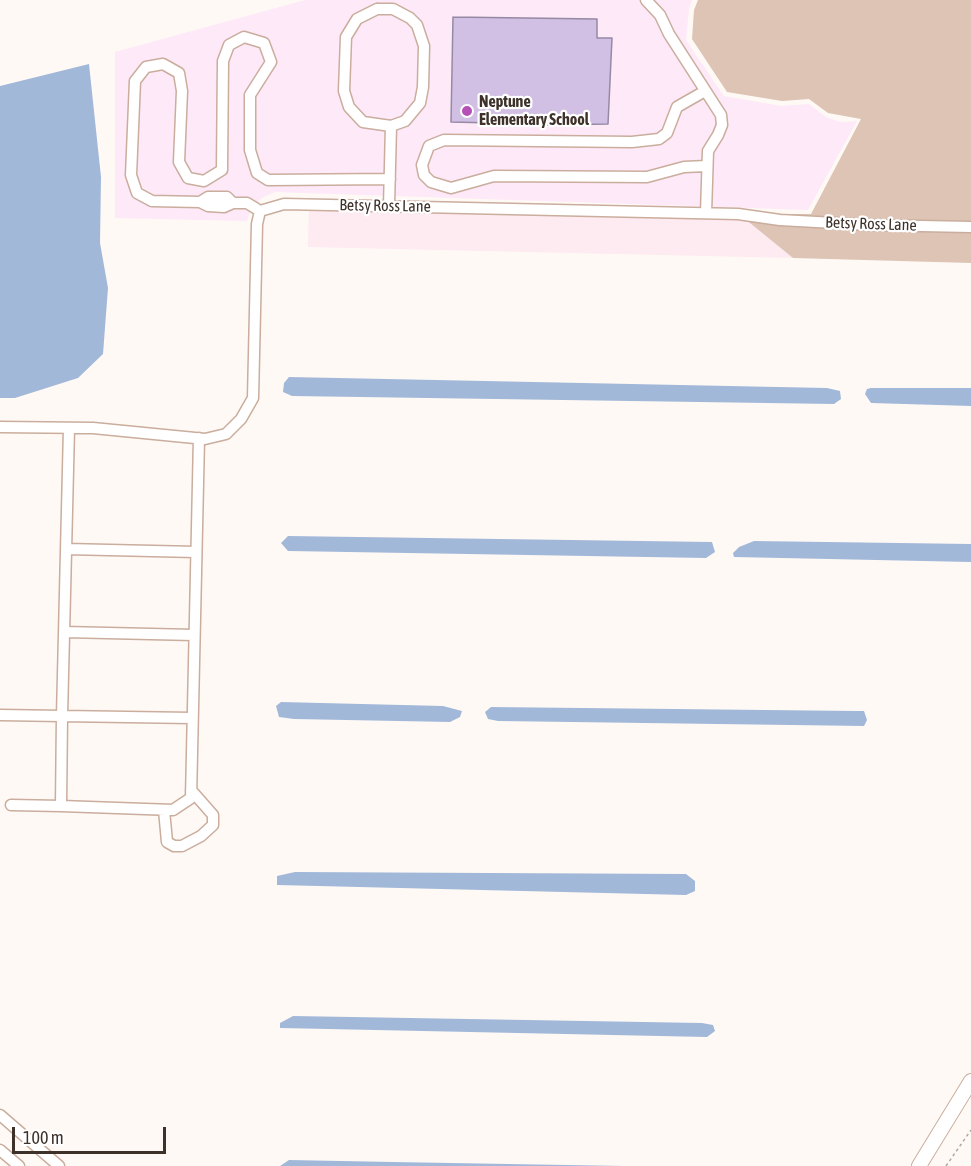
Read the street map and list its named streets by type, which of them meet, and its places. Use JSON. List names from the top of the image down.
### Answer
{
  "streets": {
    "street": ["Betsy Ross Lane"]
  },
  "places": ["Neptune Elementary School"],
  "scale_bar": "100 m"
}
